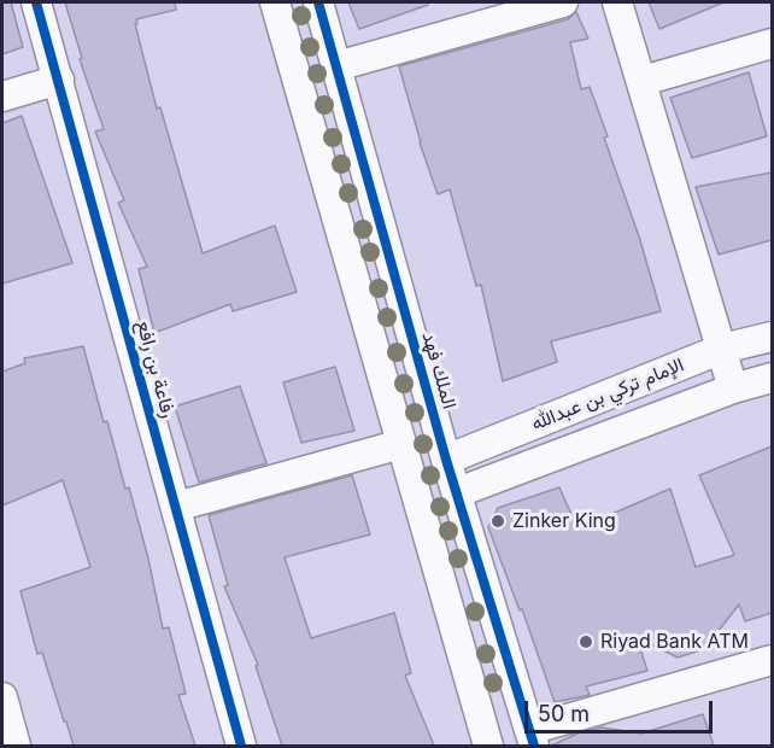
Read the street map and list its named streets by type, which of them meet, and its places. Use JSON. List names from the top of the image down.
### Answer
{
  "streets": {
    "street": ["رفاعة بن رافع", "الملك فهد", "الإمام تركي بن عبدالله"]
  },
  "crossings": [
    ["الملك فهد", "الإمام تركي بن عبدالله"]
  ],
  "places": ["Zinker King", "Riyad Bank ATM"],
  "scale_bar": "50 m"
}
